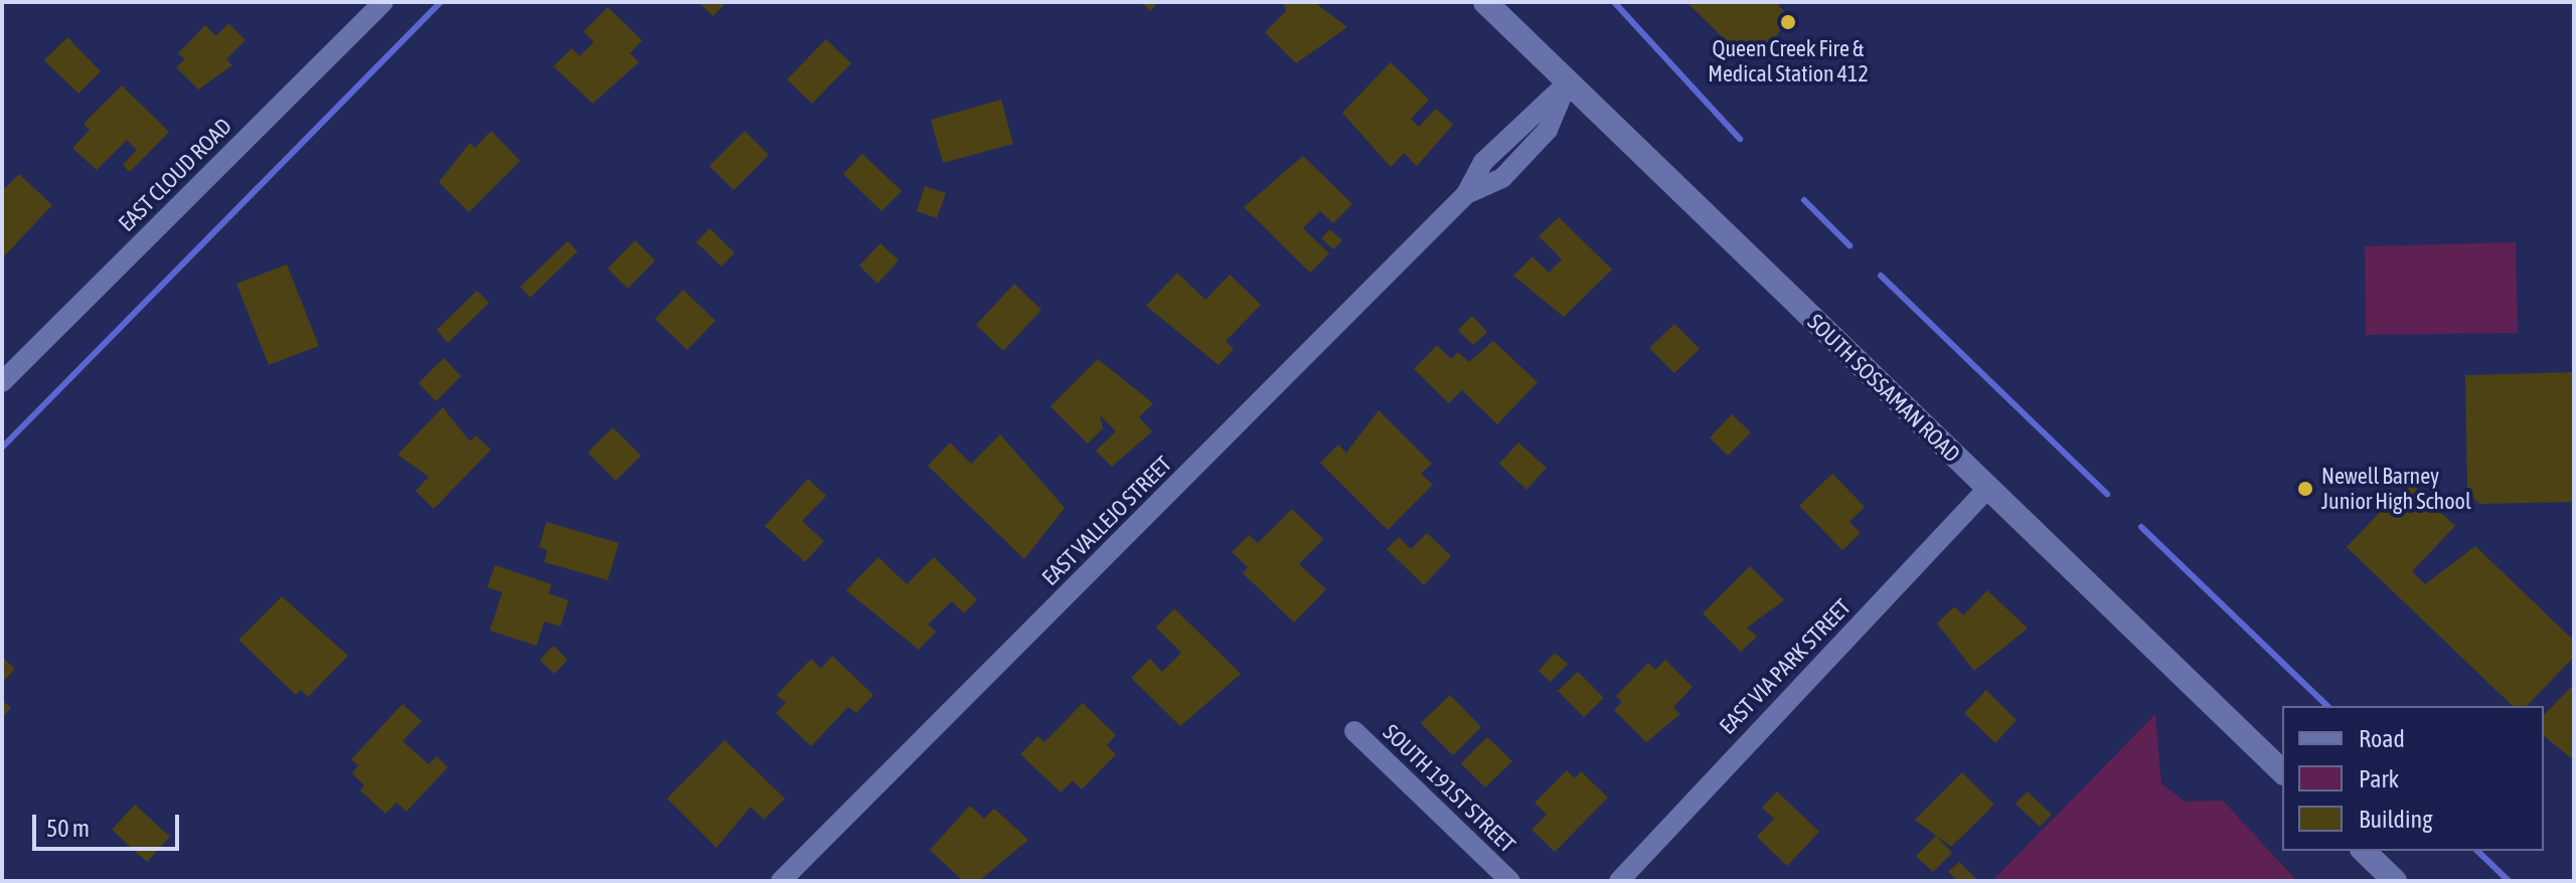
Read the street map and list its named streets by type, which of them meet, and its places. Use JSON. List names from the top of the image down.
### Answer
{
  "streets": {
    "main road": ["SOUTH SOSSAMAN ROAD"],
    "street": [
      "EAST CLOUD ROAD",
      "EAST VALLEJO STREET",
      "EAST VIA PARK STREET",
      "SOUTH 191ST STREET"
    ]
  },
  "crossings": [
    ["SOUTH SOSSAMAN ROAD", "EAST VALLEJO STREET"],
    ["SOUTH SOSSAMAN ROAD", "EAST VIA PARK STREET"]
  ],
  "places": ["Queen Creek Fire & Medical Station 412", "Newell Barney Junior High School"],
  "legend": ["Road", "Park", "Building"],
  "scale_bar": "50 m"
}
